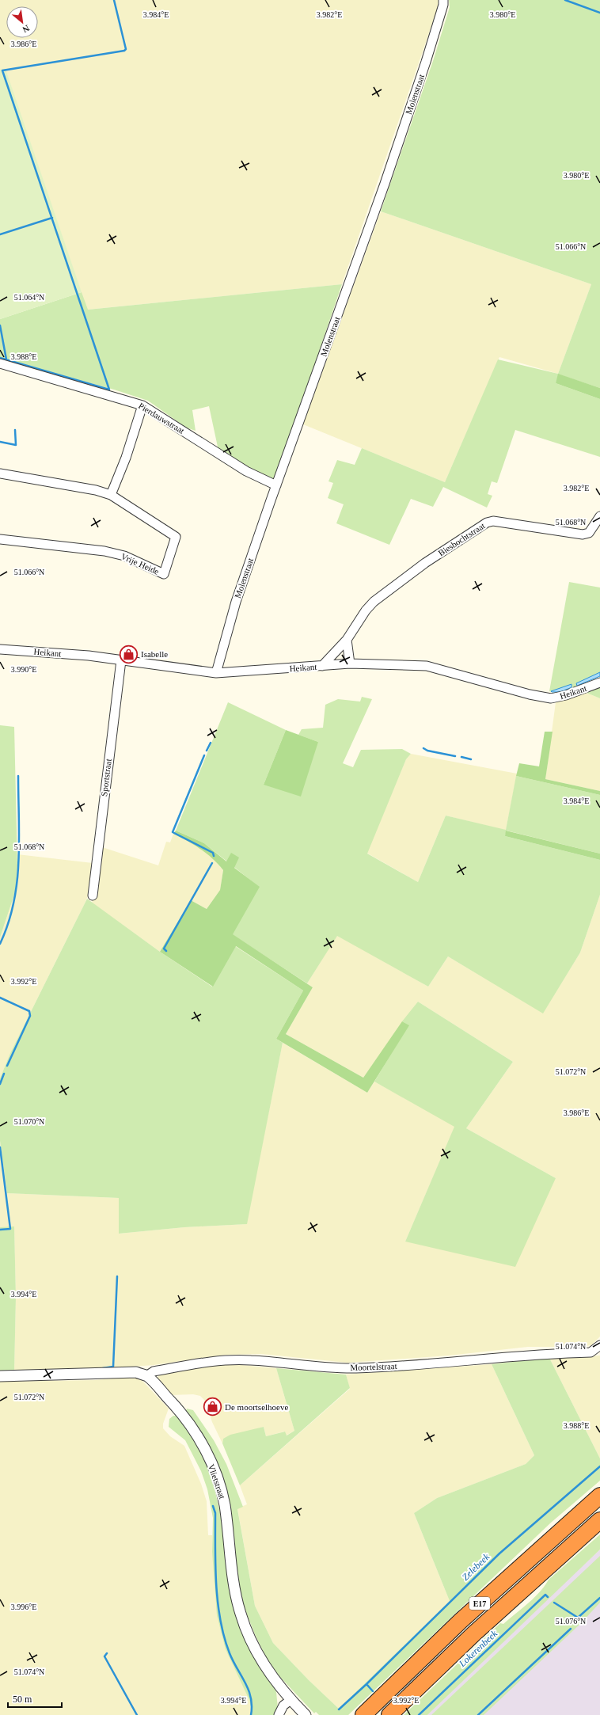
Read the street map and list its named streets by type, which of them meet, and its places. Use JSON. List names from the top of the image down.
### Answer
{
  "streets": {
    "highway": ["E17"],
    "street": [
      "Molenstraat",
      "Pierdauwstraat",
      "Biesbochtstraat",
      "Vrije Heide",
      "Heikant",
      "Sportstraat",
      "Moortelstraat",
      "Vlietstraat"
    ]
  },
  "crossings": [
    ["Molenstraat", "Pierdauwstraat"],
    ["Molenstraat", "Heikant"],
    ["Biesbochtstraat", "Heikant"],
    ["Heikant", "Sportstraat"],
    ["Moortelstraat", "Vlietstraat"]
  ],
  "water": ["Zelebeek", "Lokerenbeek"],
  "places": {
    "shop": ["Isabelle", "De moortselhoeve"]
  },
  "scale_bar": "50 m",
  "north": "bottom right",
  "coordinates": [
    "3.984°E",
    "3.982°E",
    "3.980°E",
    "3.986°E",
    "51.066°N",
    "51.064°N",
    "3.988°E",
    "51.068°N",
    "3.990°E",
    "3.992°E",
    "51.072°N",
    "51.070°N",
    "3.994°E",
    "51.074°N",
    "3.996°E",
    "51.076°N"
  ]
}
